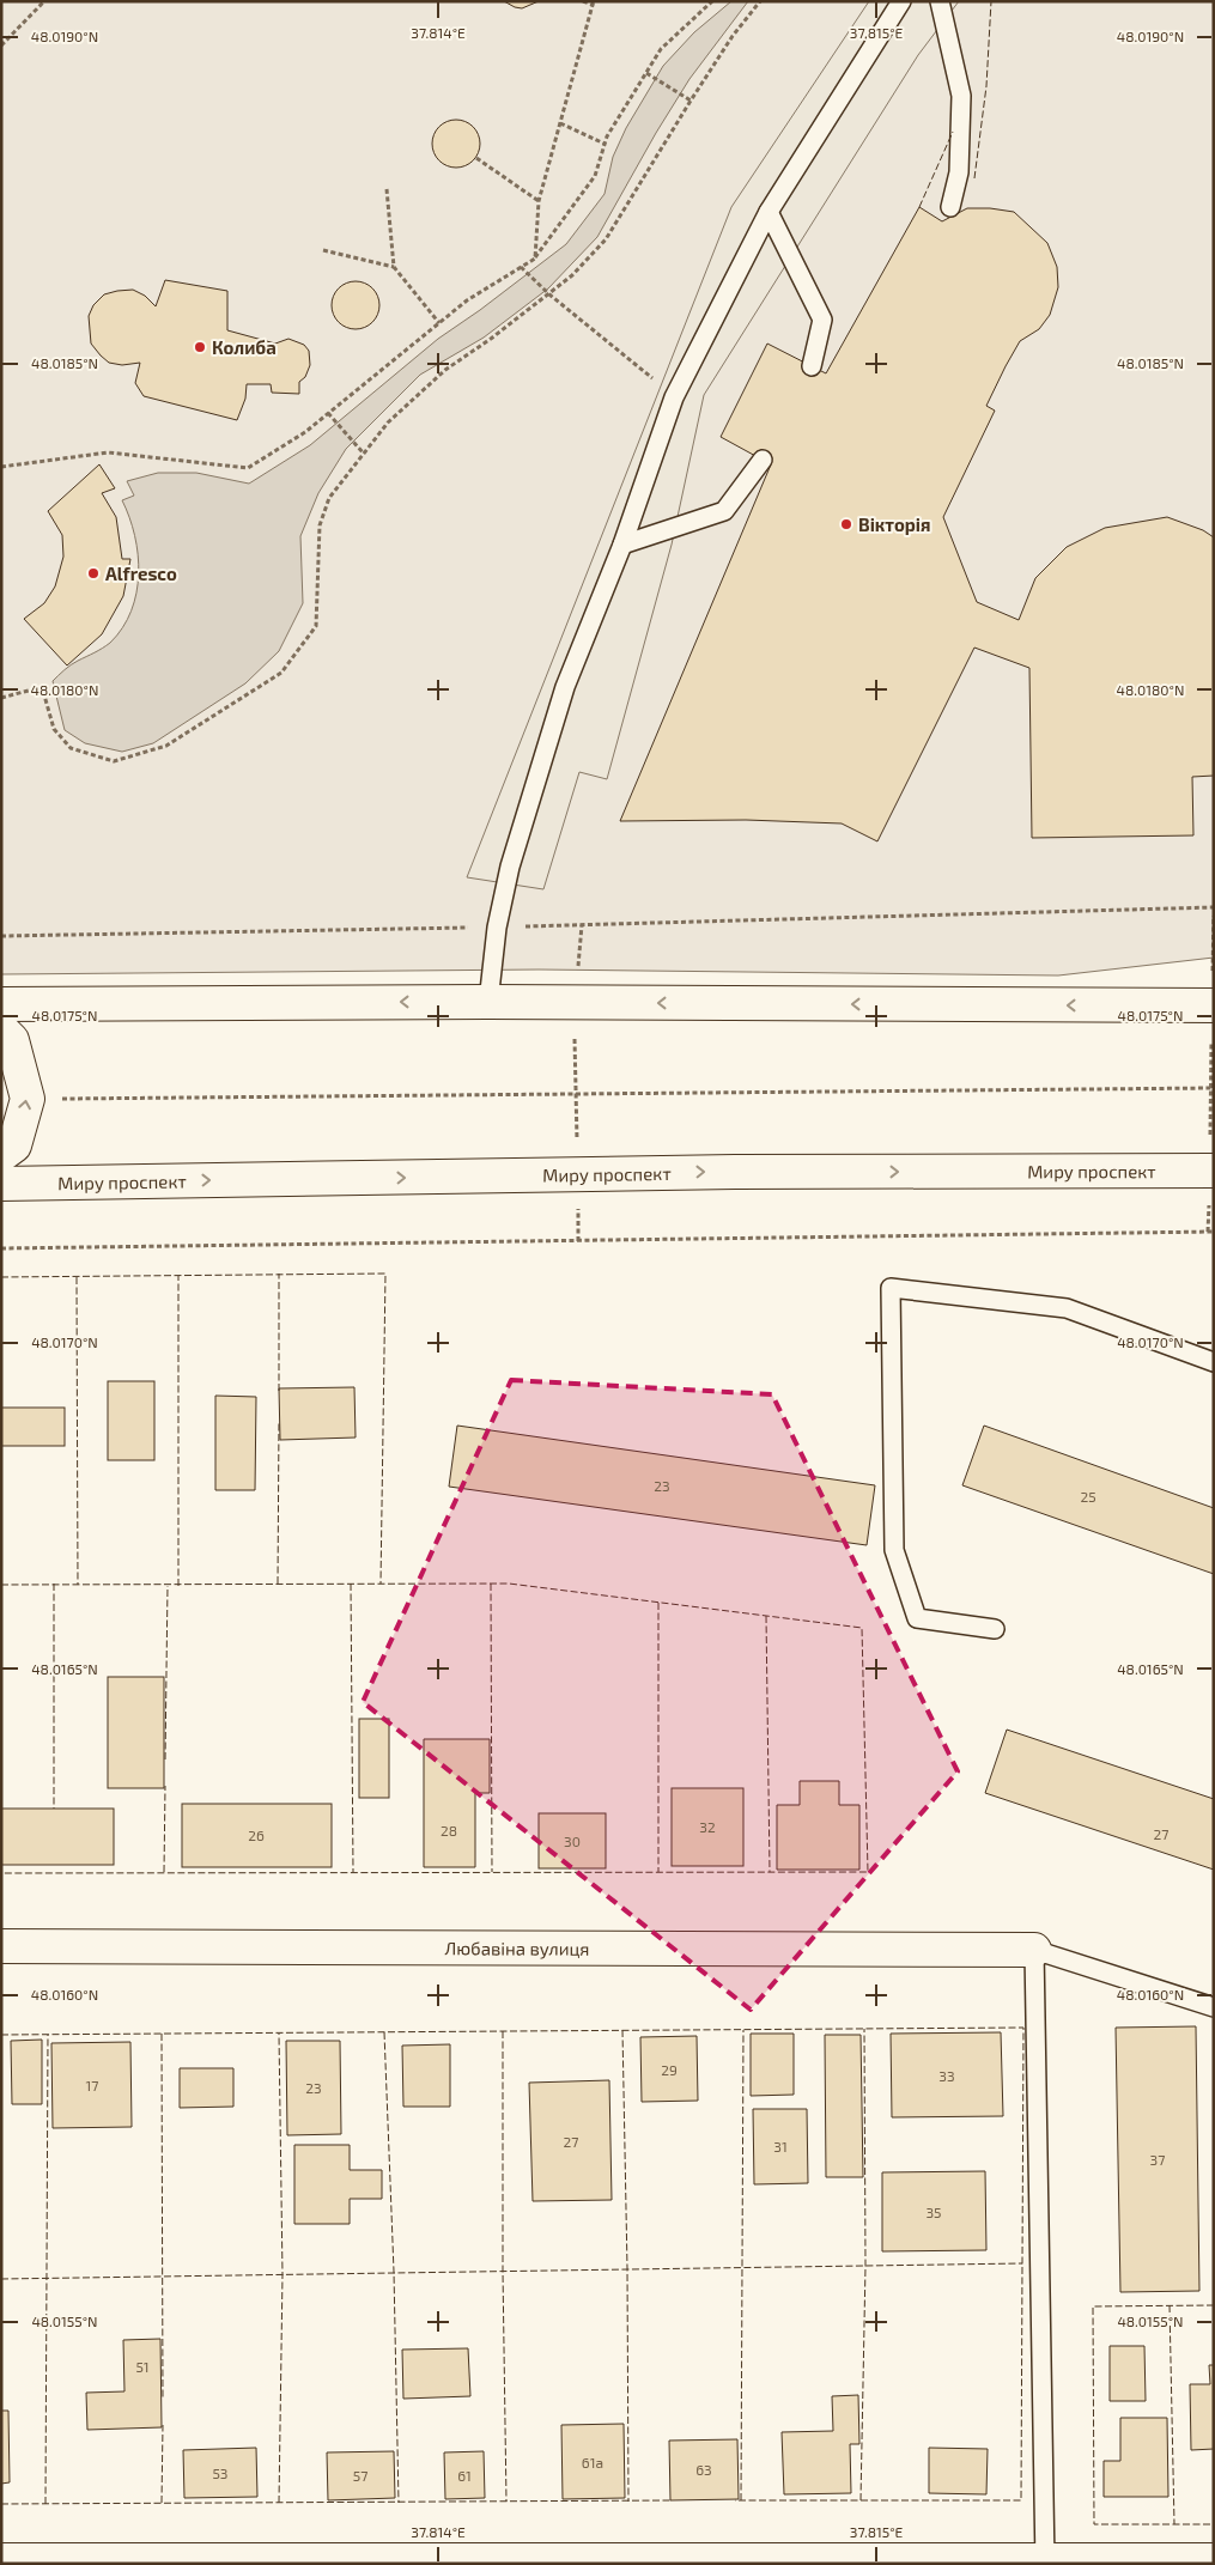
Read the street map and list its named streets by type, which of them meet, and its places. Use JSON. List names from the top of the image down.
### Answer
{
  "streets": {
    "main road": ["Миру проспект", "Любавіна вулиця"]
  },
  "places": ["Колиба", "Вікторія", "Alfresco"],
  "house_numbers": [
    "23",
    "25",
    "32",
    "28",
    "27",
    "26",
    "30",
    "29",
    "33",
    "17",
    "23",
    "27",
    "31",
    "37",
    "35",
    "51",
    "61а",
    "63",
    "53",
    "57",
    "61"
  ],
  "coordinates": [
    "37.814°E",
    "37.815°E",
    "48.0190°N",
    "48.0185°N",
    "48.0180°N",
    "48.0175°N",
    "48.0170°N",
    "48.0165°N",
    "48.0160°N",
    "48.0155°N"
  ]
}
